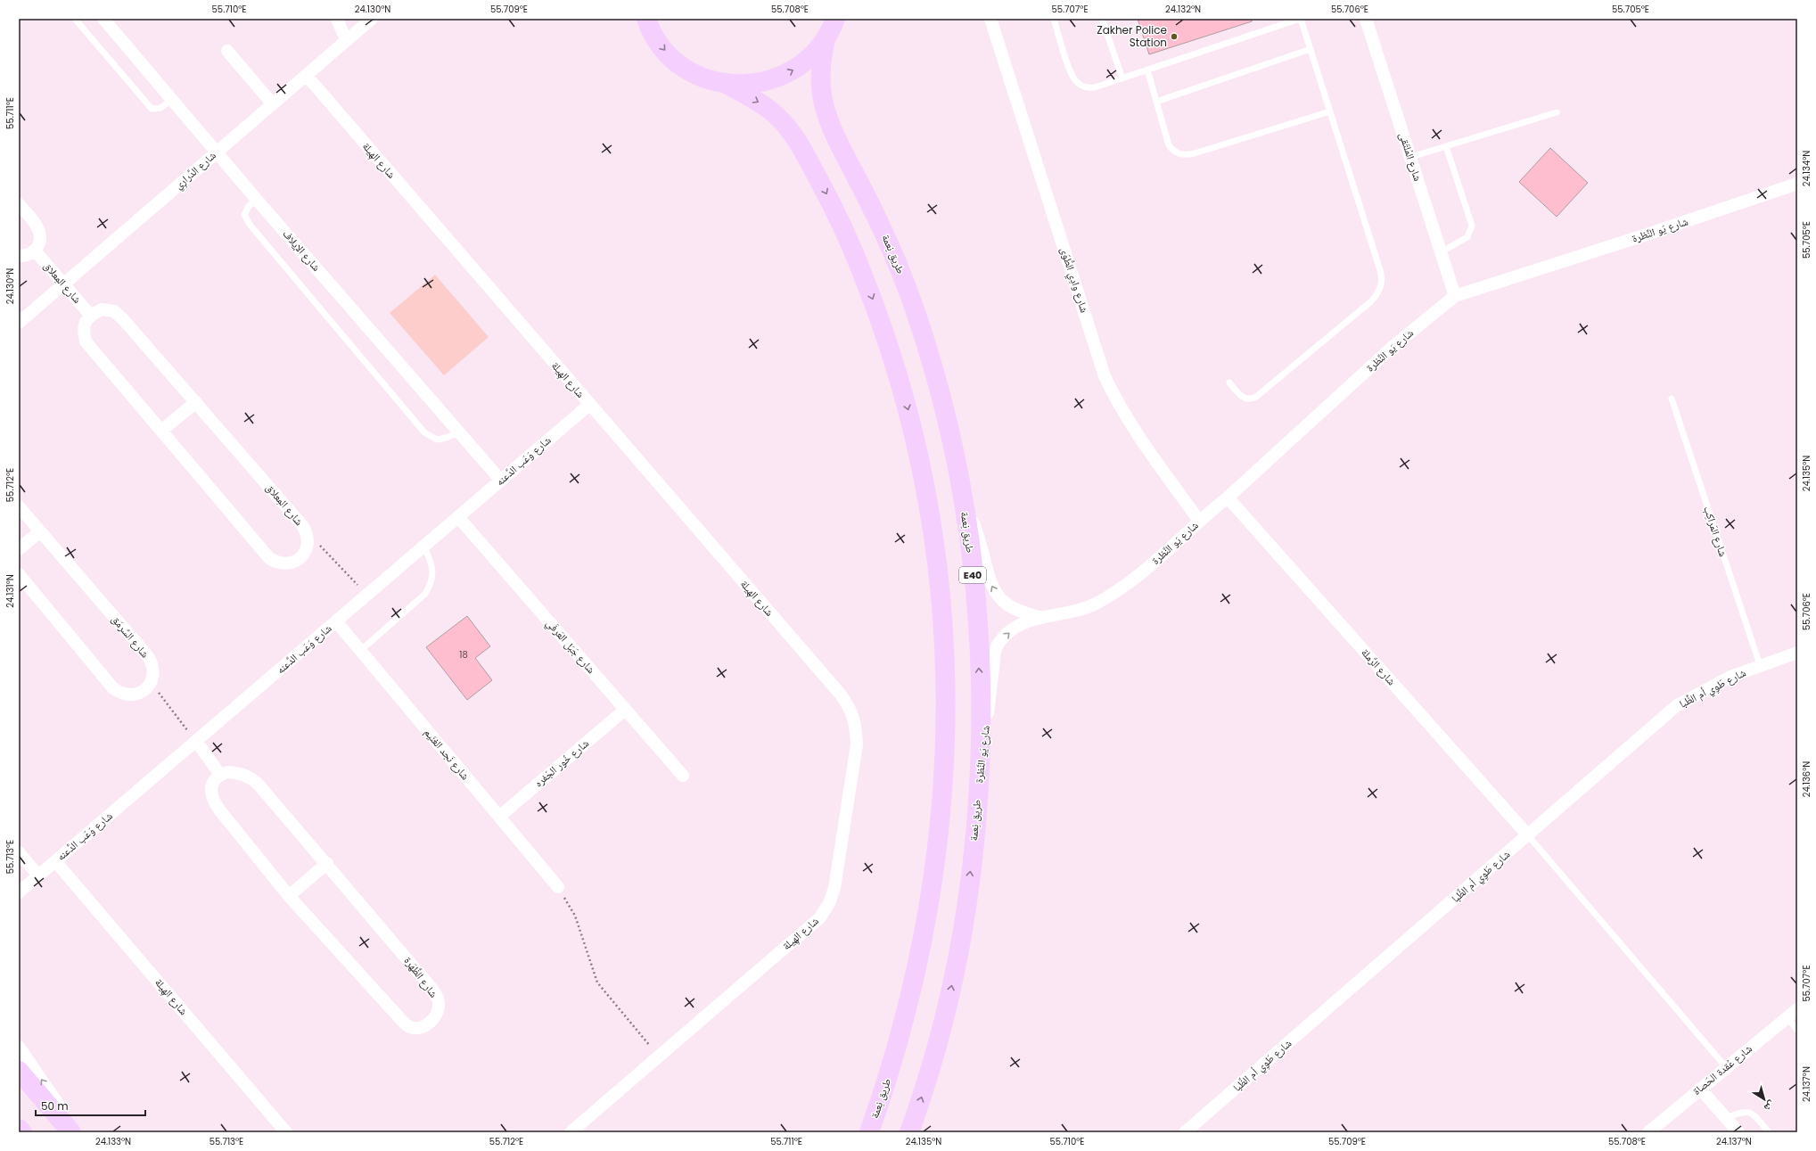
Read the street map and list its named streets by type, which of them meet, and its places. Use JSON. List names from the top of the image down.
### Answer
{
  "streets": {
    "main road": ["طريق نِعمة", "E40"],
    "street": [
      "شارع المُلتَقى",
      "شارع الهِيلة",
      "شارع الدَّرارِي",
      "شارع يَو النَّظرة",
      "شارع الإيلاف",
      "شارع وادِي الطُّوَى",
      "شارع المِعلاق",
      "شارع وَعَب الدَّعنه",
      "شارع السَّرمَق",
      "شارع جَبَل العَرفَي",
      "شارع الرَّملة",
      "شارع طَوِي أم الظِّبا",
      "شارع نَجد الغنَيم",
      "شارع خُور الجَفره",
      "شارع الظَّهَرة",
      "شارع عُقدة الحَصاة"
    ],
    "lane": ["شارع المَراكِب"]
  },
  "crossings": [
    ["شارع المُلتَقى", "شارع يَو النَّظرة"],
    ["شارع الهِيلة", "شارع الدَّرارِي"],
    ["شارع الهِيلة", "شارع وَعَب الدَّعنه"],
    ["شارع الدَّرارِي", "شارع الإيلاف"],
    ["شارع الدَّرارِي", "شارع المِعلاق"],
    ["شارع يَو النَّظرة", "طريق نِعمة"],
    ["شارع يَو النَّظرة", "شارع وادِي الطُّوَى"],
    ["شارع يَو النَّظرة", "شارع الرَّملة"],
    ["شارع الإيلاف", "شارع وَعَب الدَّعنه"],
    ["شارع وَعَب الدَّعنه", "شارع جَبَل العَرفَي"],
    ["شارع وَعَب الدَّعنه", "شارع نَجد الغنَيم"],
    ["شارع المَراكِب", "شارع طَوِي أم الظِّبا"],
    ["شارع جَبَل العَرفَي", "شارع خُور الجَفره"],
    ["شارع الرَّملة", "شارع طَوِي أم الظِّبا"],
    ["شارع نَجد الغنَيم", "شارع خُور الجَفره"]
  ],
  "places": ["Zakher Police Station"],
  "house_numbers": ["18"],
  "scale_bar": "50 m",
  "north": "bottom right",
  "coordinates": [
    "55.710°E",
    "24.130°N",
    "55.709°E",
    "55.708°E",
    "55.707°E",
    "24.132°N",
    "55.706°E",
    "55.705°E",
    "55.711°E",
    "24.134°N",
    "24.135°N",
    "55.712°E",
    "24.131°N",
    "24.136°N",
    "55.713°E",
    "24.137°N",
    "24.133°N"
  ]
}
